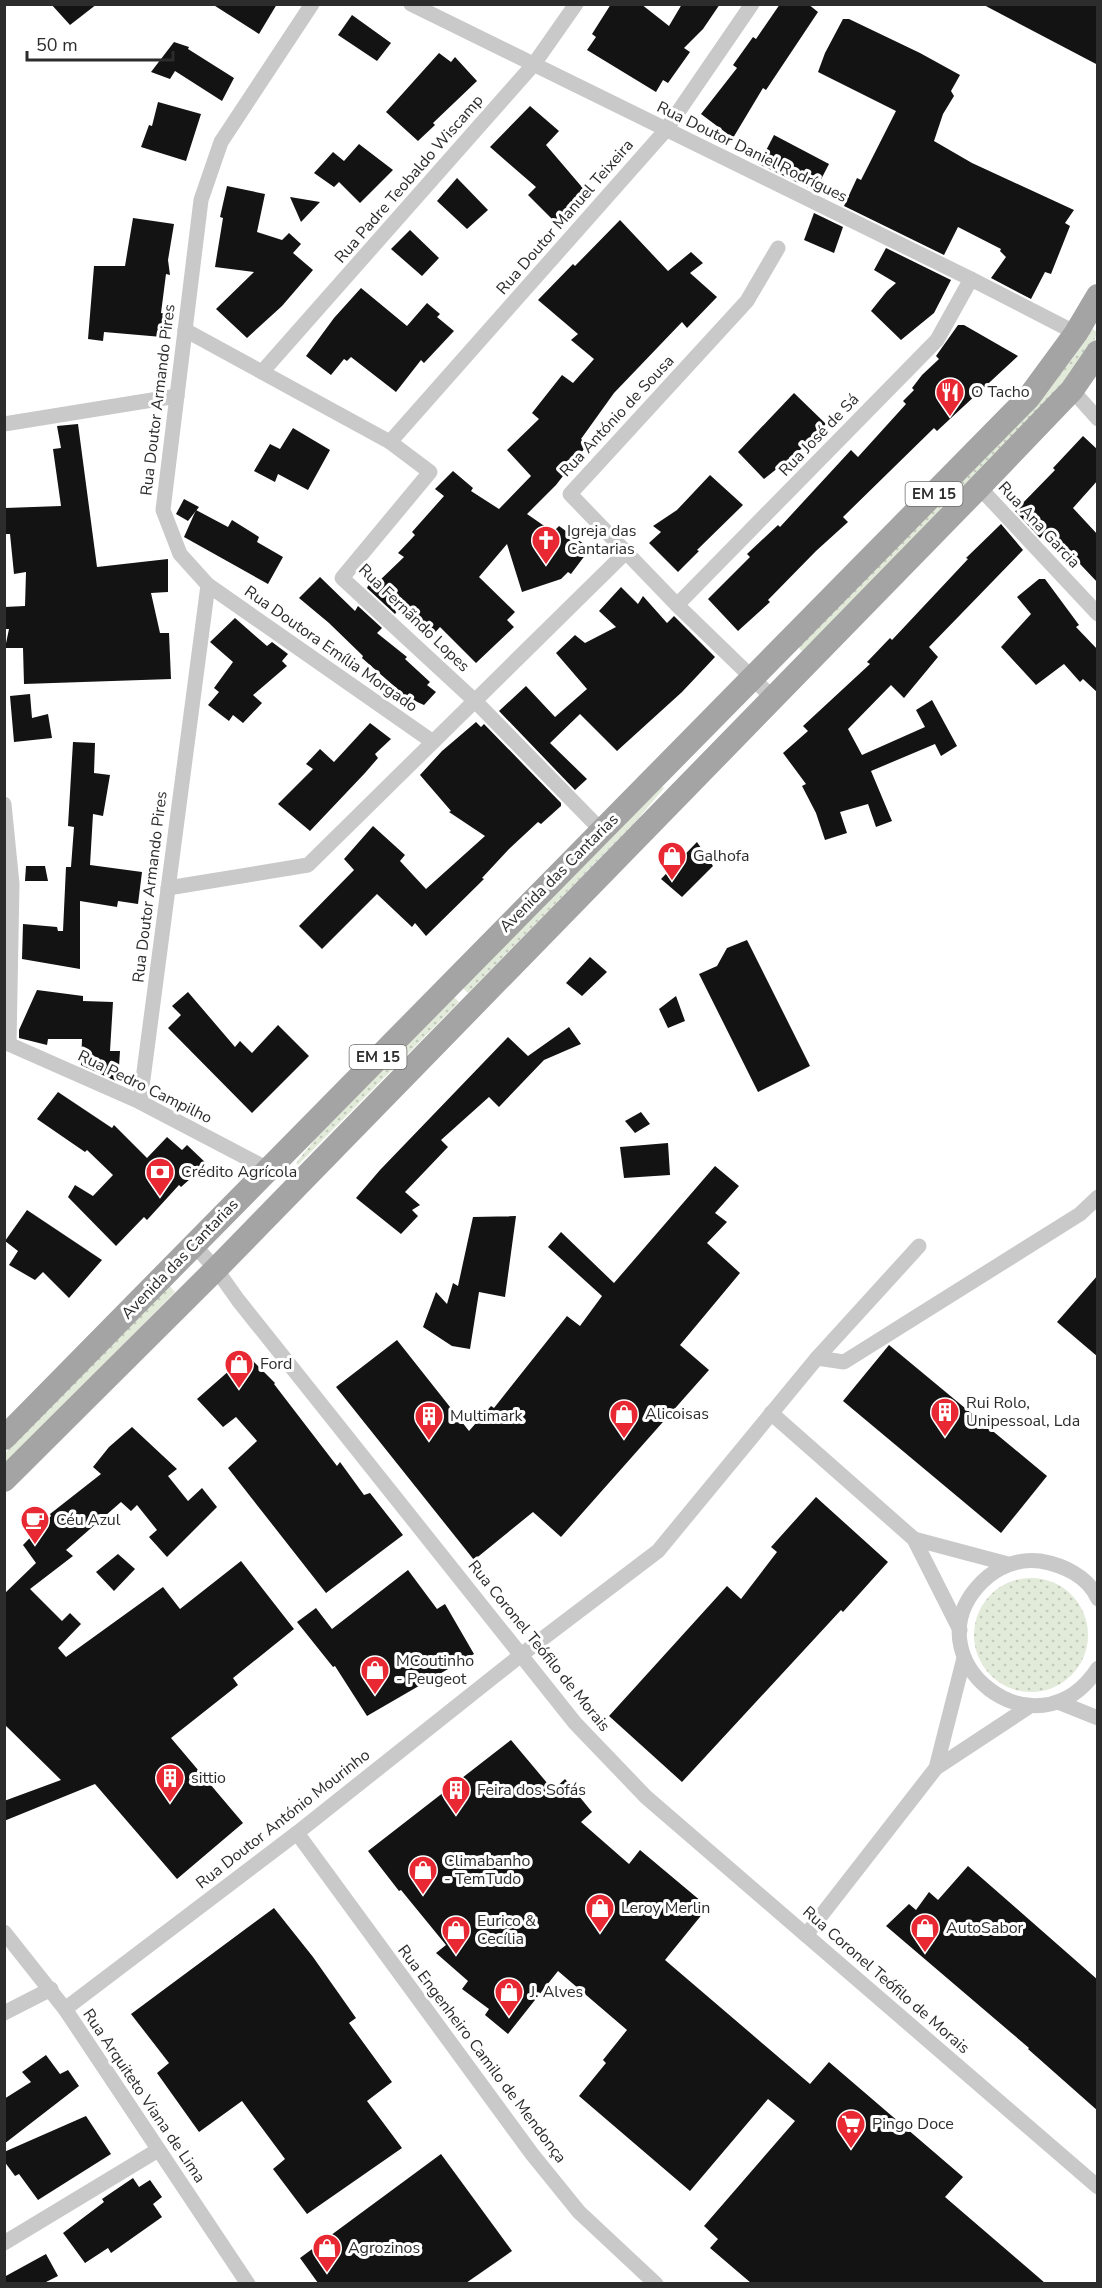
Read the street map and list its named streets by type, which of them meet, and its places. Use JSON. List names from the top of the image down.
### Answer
{
  "streets": {
    "main road": ["EM 15", "Avenida das Cantarias"],
    "street": [
      "Rua Doutor Daniel Rodrígues",
      "Rua Padre Teobaldo Wiscamp",
      "Rua Doutor Manuel Teixeira",
      "Rua Doutor Armando Pires",
      "Rua António de Sousa",
      "Rua José de Sá",
      "Rua Ana Garcia",
      "Rua Fernãndo Lopes",
      "Rua Doutora Emília Morgado",
      "Rua Pedro Campilho",
      "Rua Coronel Teófilo de Morais",
      "Rua Doutor António Mourinho",
      "Rua Engenheiro Camilo de Mendonça",
      "Rua Arquiteto Viana de Lima"
    ]
  },
  "crossings": [
    ["Rua Doutor Daniel Rodrígues", "Rua Padre Teobaldo Wiscamp"],
    ["Rua Doutor Daniel Rodrígues", "Rua Doutor Manuel Teixeira"],
    ["Rua Doutor Daniel Rodrígues", "Rua José de Sá"],
    ["Rua Doutor Daniel Rodrígues", "Avenida das Cantarias"],
    ["Rua Padre Teobaldo Wiscamp", "Rua Fernãndo Lopes"],
    ["Rua Doutor Manuel Teixeira", "Rua Fernãndo Lopes"],
    ["Rua Doutor Armando Pires", "Rua Fernãndo Lopes"],
    ["Rua Doutor Armando Pires", "Rua Doutora Emília Morgado"],
    ["Rua Doutor Armando Pires", "Rua Pedro Campilho"],
    ["Rua António de Sousa", "Rua José de Sá"],
    ["Rua António de Sousa", "Avenida das Cantarias"],
    ["Rua Ana Garcia", "Avenida das Cantarias"],
    ["Rua Fernãndo Lopes", "Avenida das Cantarias"],
    ["Avenida das Cantarias", "Rua Pedro Campilho"],
    ["Avenida das Cantarias", "Rua Coronel Teófilo de Morais"],
    ["Rua Coronel Teófilo de Morais", "Rua Doutor António Mourinho"],
    ["Rua Doutor António Mourinho", "Rua Engenheiro Camilo de Mendonça"],
    ["Rua Doutor António Mourinho", "Rua Arquiteto Viana de Lima"]
  ],
  "places": {
    "restaurant": ["O Tacho"],
    "church": ["Igreja das Cantarias"],
    "shop": [
      "Galhofa",
      "Ford",
      "Alicoisas",
      "MCoutinho - Peugeot",
      "Climabanho - TemTudo",
      "Leroy Merlin",
      "AutoSabor",
      "Eurico & Cecília",
      "J. Alves",
      "Agrozinos"
    ],
    "bank": ["Crédito Agrícola"],
    "building": [
      "Rui Rolo, Unipessoal, Lda",
      "Multimark",
      "sittio",
      "Feira dos Sofás"
    ],
    "cafe": ["Céu Azul"],
    "supermarket": ["Pingo Doce"]
  },
  "scale_bar": "50 m"
}
